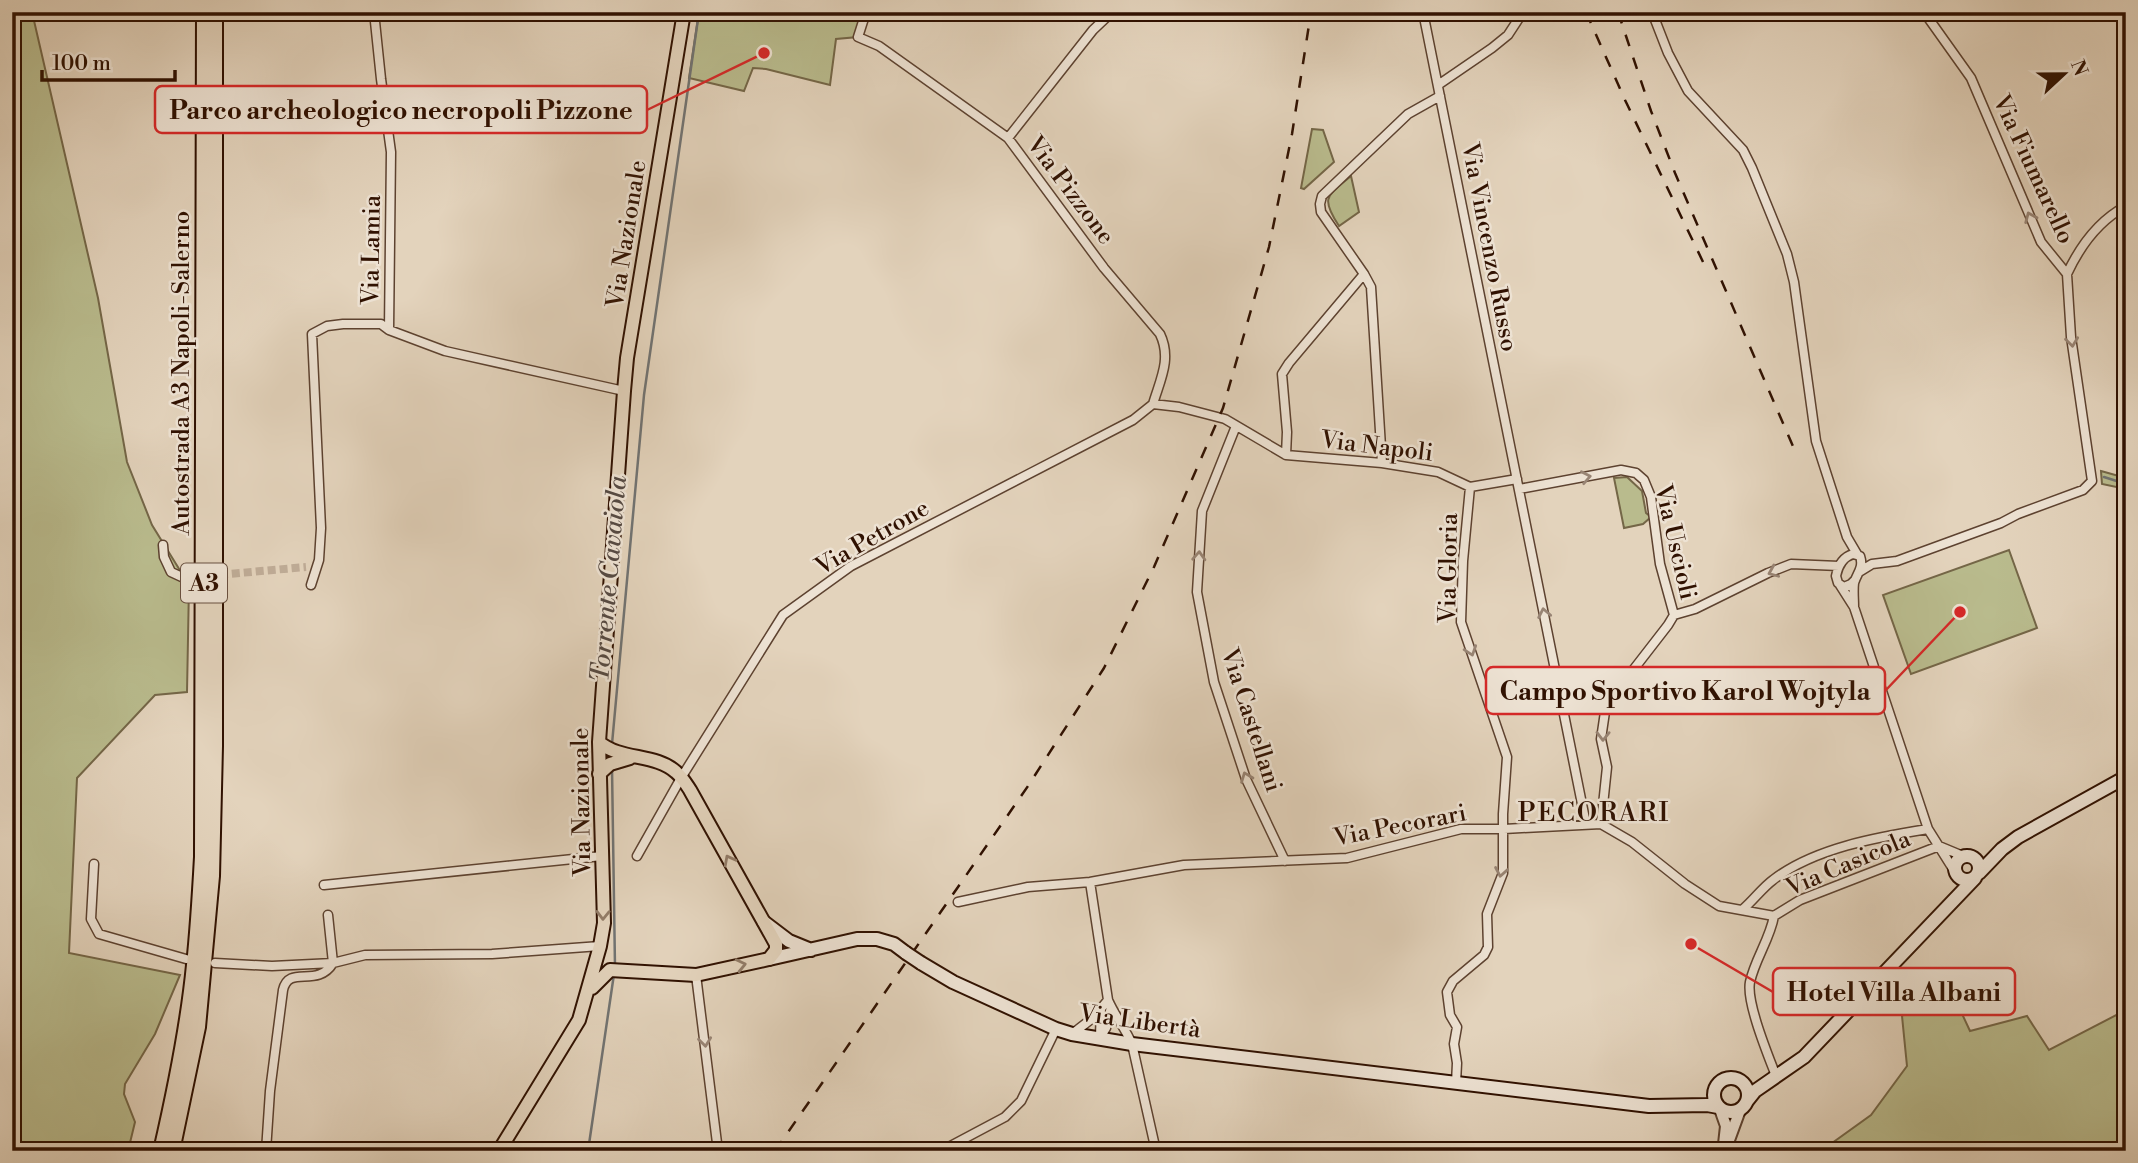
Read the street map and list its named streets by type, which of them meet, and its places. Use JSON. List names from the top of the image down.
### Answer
{
  "streets": {
    "highway": ["Autostrada A3 Napoli-Salerno", "A3"],
    "main road": ["Via Nazionale", "Via Libertà"],
    "street": [
      "Via Fiumarello",
      "Via Pizzone",
      "Via Vincenzo Russo",
      "Via Lamia",
      "Via Napoli",
      "Via Petrone",
      "Via Uscioli",
      "Via Gloria",
      "Via Castellani",
      "Via Pecorari",
      "Via Casicola"
    ]
  },
  "crossings": [
    ["Via Pizzone", "Via Petrone"],
    ["Via Nazionale", "Via Lamia"],
    ["Via Vincenzo Russo", "Via Uscioli"],
    ["Via Napoli", "Via Gloria"],
    ["Via Napoli", "Via Castellani"],
    ["Via Uscioli", "Via Pecorari"],
    ["Via Gloria", "Via Pecorari"],
    ["Via Gloria", "Via Libertà"],
    ["Via Castellani", "Via Pecorari"]
  ],
  "one_way": ["Via Gloria", "Via Castellani"],
  "districts": ["PECORARI"],
  "water": ["Torrente Cavaiola"],
  "places": ["Parco archeologico necropoli Pizzone", "Campo Sportivo Karol Wojtyla", "Hotel Villa Albani"],
  "scale_bar": "100 m",
  "north": "right"
}
